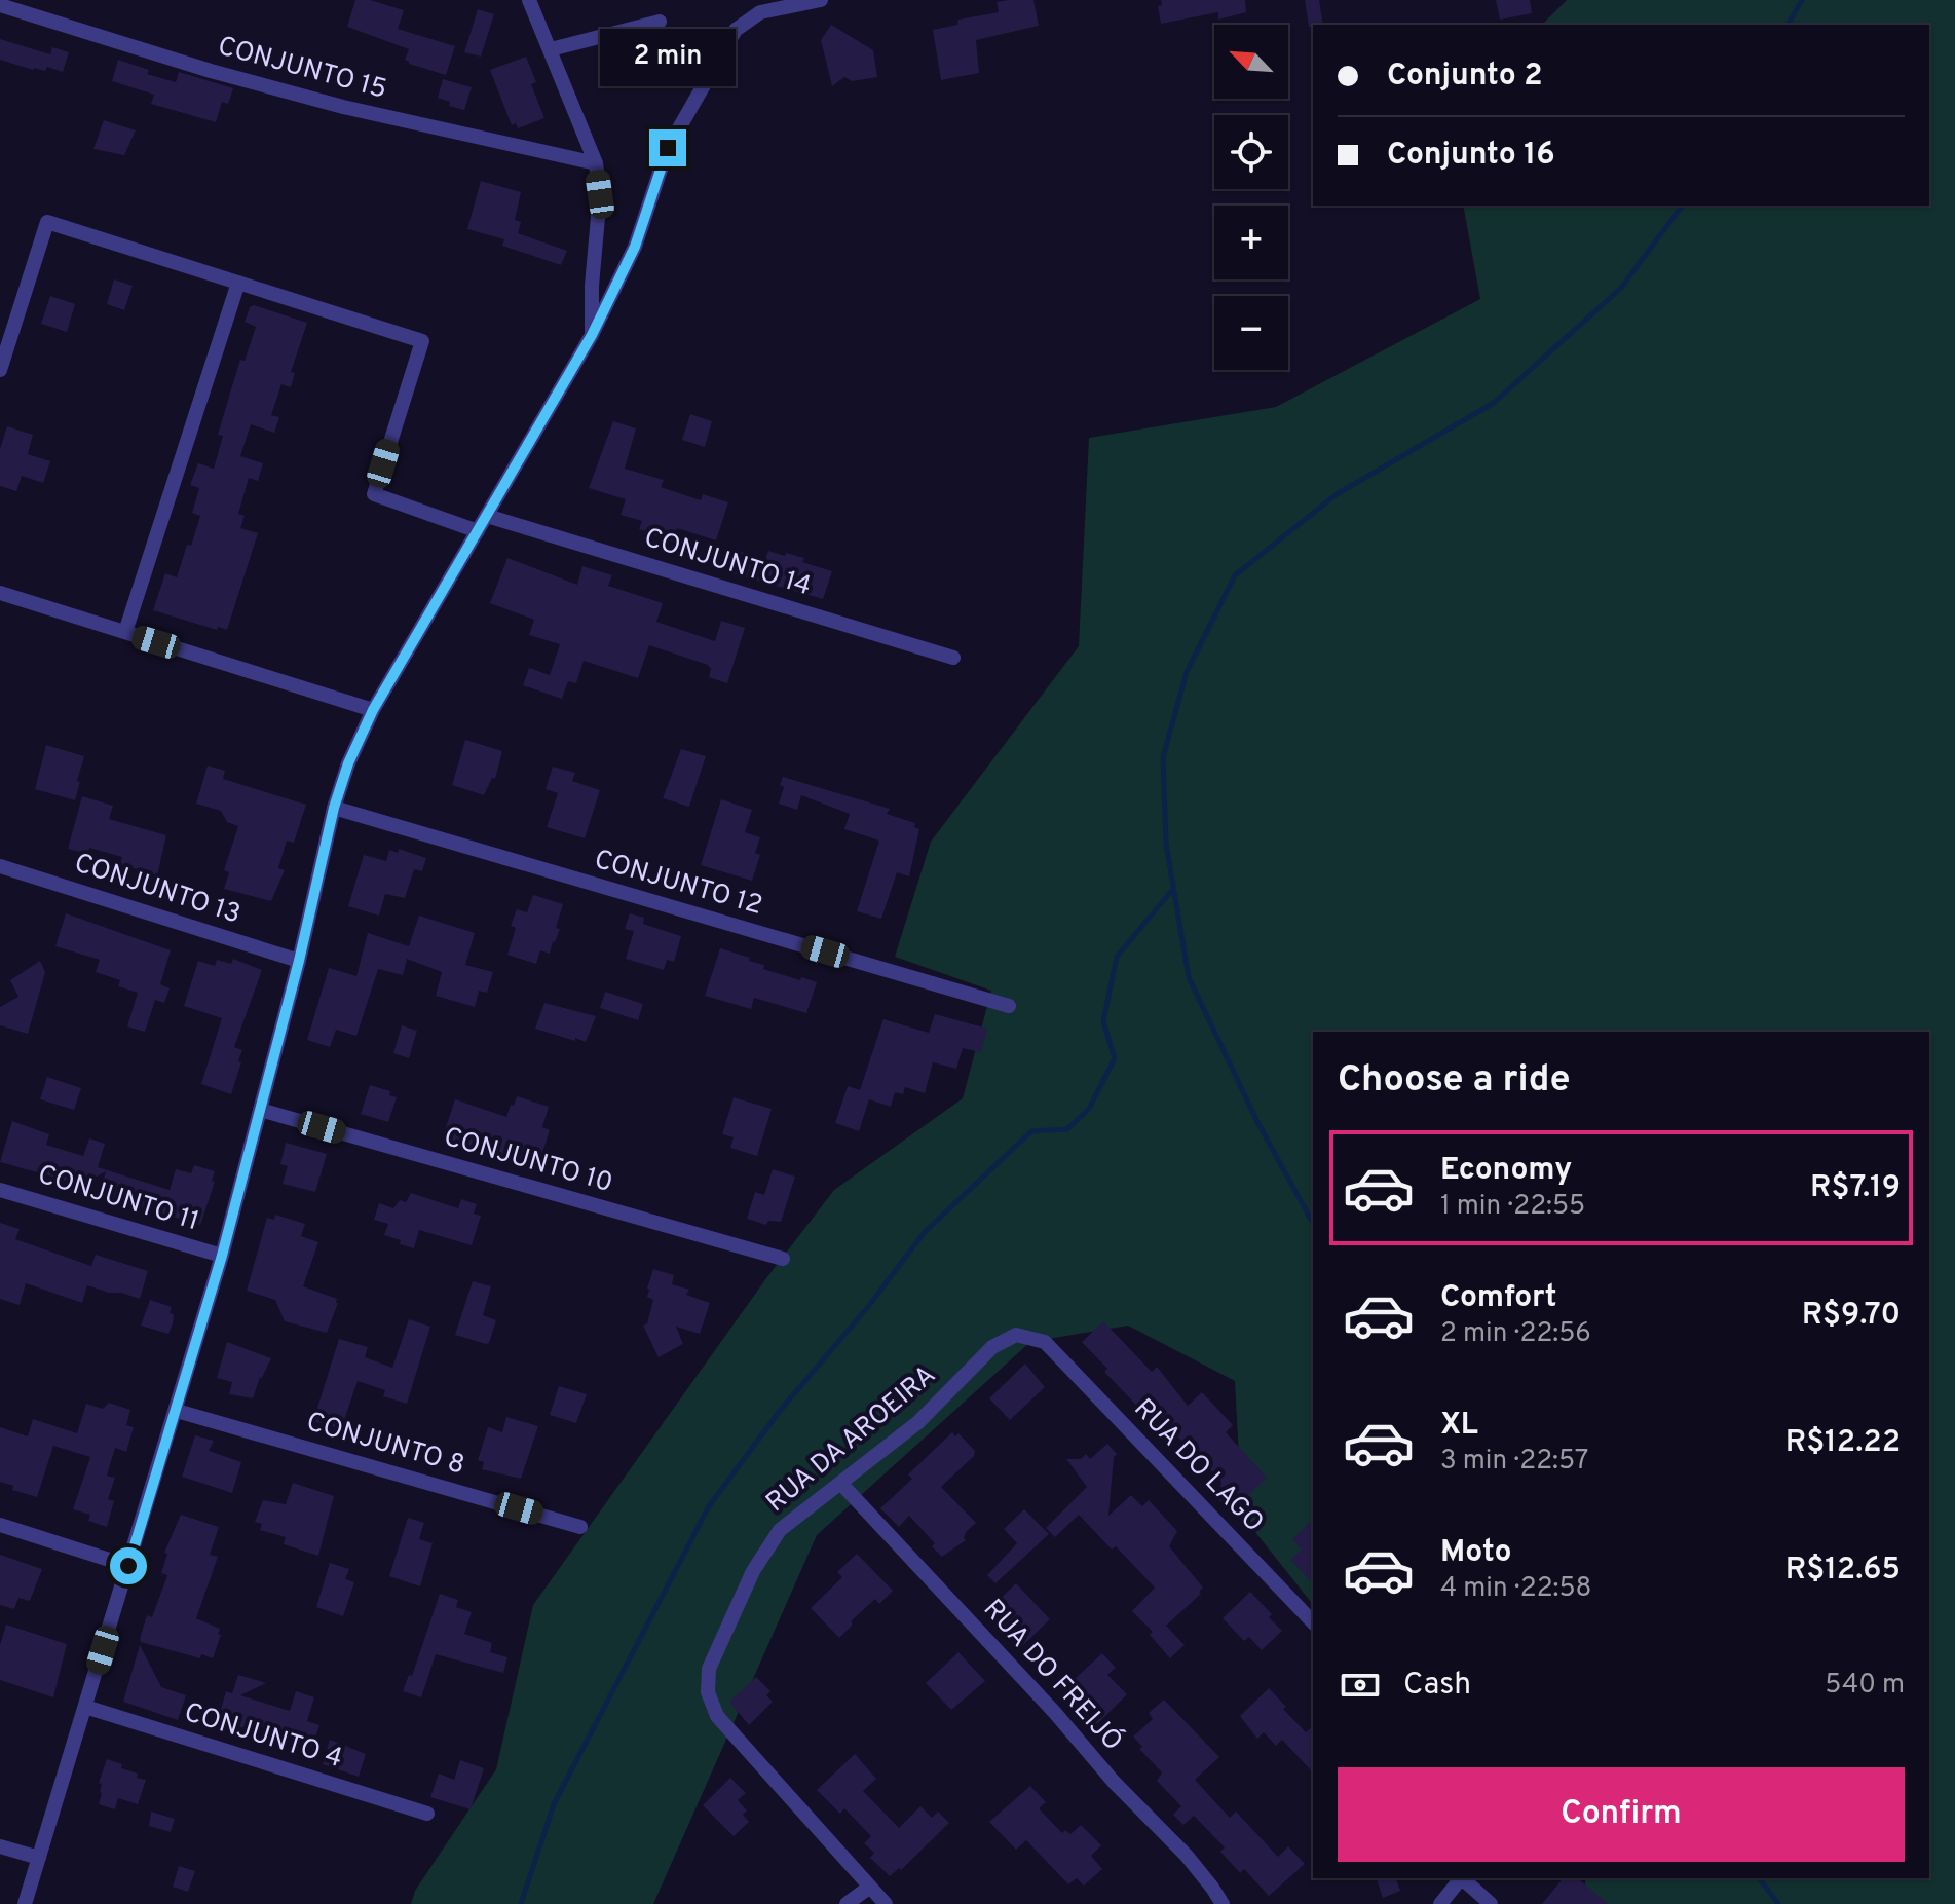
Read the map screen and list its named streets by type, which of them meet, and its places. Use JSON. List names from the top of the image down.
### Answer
{
  "streets": {
    "street": [
      "CONJUNTO 15",
      "CONJUNTO 14",
      "CONJUNTO 12",
      "CONJUNTO 13",
      "CONJUNTO 10",
      "CONJUNTO 11",
      "RUA DA AROEIRA",
      "CONJUNTO 8",
      "RUA DO LAGO",
      "RUA DO FREIJÓ",
      "CONJUNTO 4"
    ]
  },
  "crossings": [
    ["RUA DA AROEIRA", "RUA DO LAGO"],
    ["RUA DA AROEIRA", "RUA DO FREIJÓ"]
  ],
  "north": "top left",
  "page": {
    "map_buttons": ["+", "−"],
    "banner": ["Conjunto 2", "Conjunto 16"],
    "bubble": "2 min",
    "heading": "Choose a ride",
    "list": [
      {
        "name": "Economy",
        "note": "1 min · 22:55",
        "value": "R$7.19"
      },
      {
        "name": "Comfort",
        "note": "2 min · 22:56",
        "value": "R$9.70"
      },
      {
        "name": "XL",
        "note": "3 min · 22:57",
        "value": "R$12.22"
      },
      {
        "name": "Moto",
        "note": "4 min · 22:58",
        "value": "R$12.65"
      }
    ],
    "pay": ["Cash", "540 m"],
    "buttons": "Confirm"
  }
}
